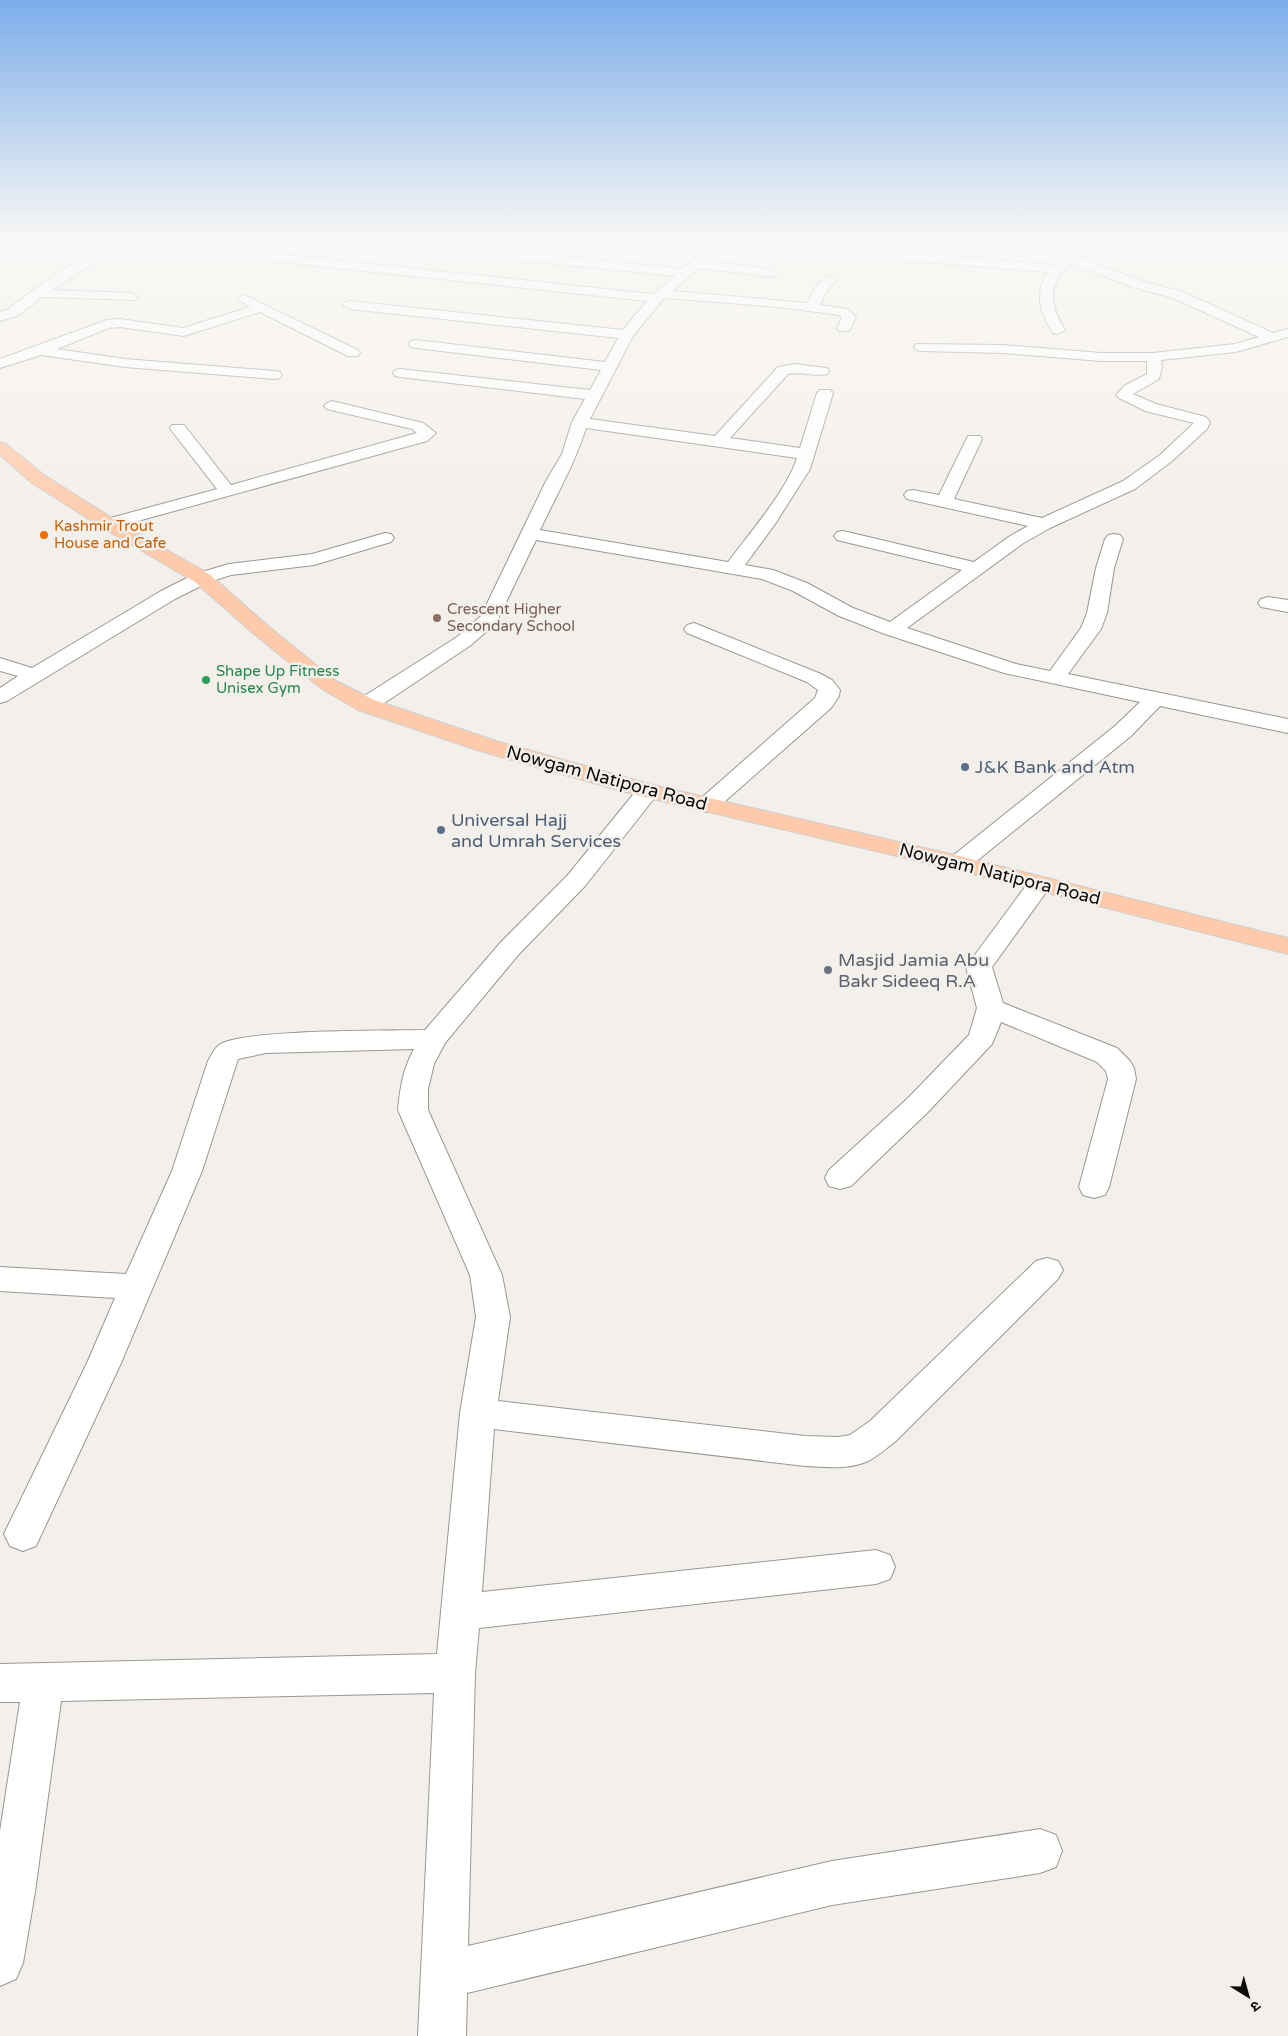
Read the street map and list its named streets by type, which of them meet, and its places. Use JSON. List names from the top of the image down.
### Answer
{
  "streets": {
    "main road": ["Nowgam Natipora Road"]
  },
  "places": [
    "Kashmir Trout House and Cafe",
    "Crescent Higher Secondary School",
    "Shape Up Fitness Unisex Gym",
    "J&K Bank and Atm",
    "Universal Hajj and Umrah Services",
    "Masjid Jamia Abu Bakr Sideeq R.A"
  ],
  "north": "bottom right"
}
